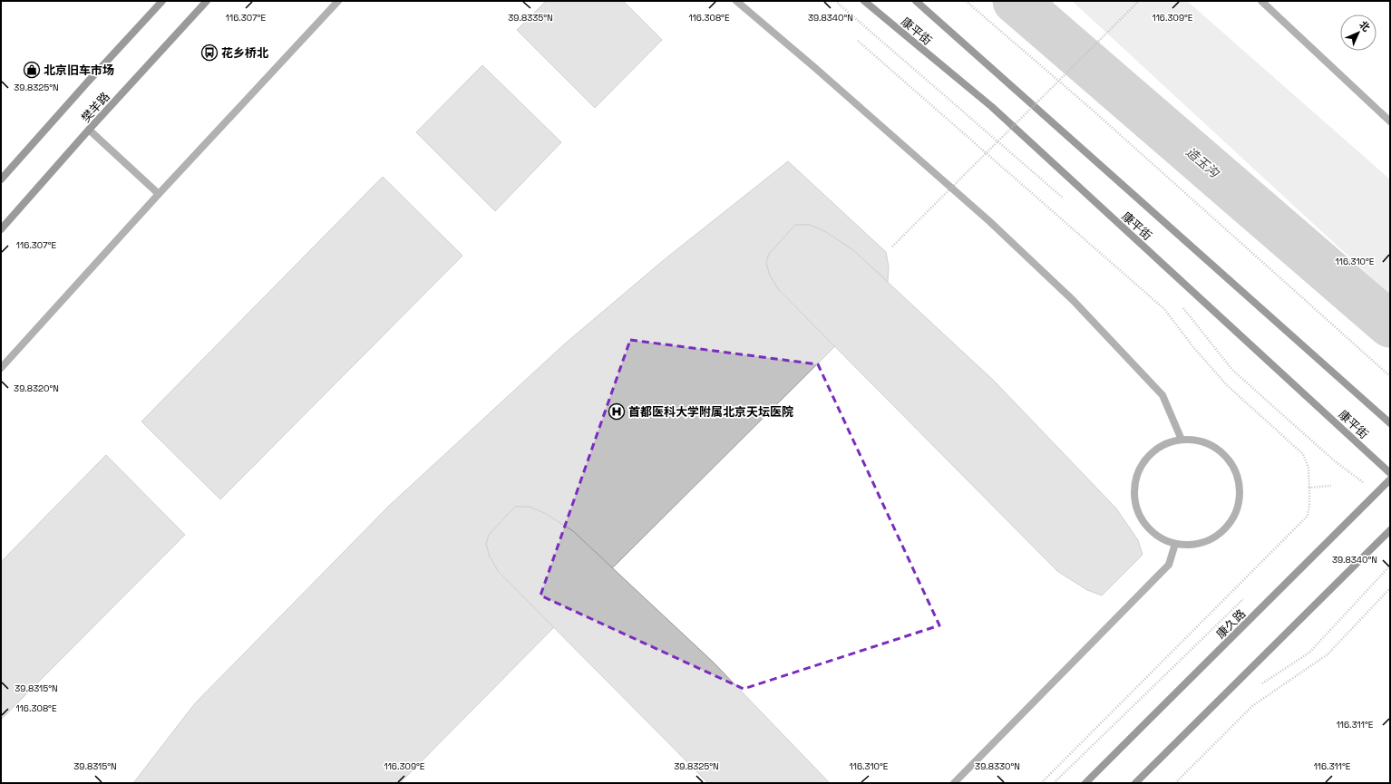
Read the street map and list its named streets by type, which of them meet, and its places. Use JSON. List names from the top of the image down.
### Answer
{
  "streets": {
    "street": ["康平街", "樊羊路", "康久路"]
  },
  "water": ["造玉沟"],
  "places": {
    "bus stop": ["花乡桥北"],
    "shop": ["北京旧车市场"],
    "hospital": ["首都医科大学附属北京天坛医院"]
  },
  "north": "top right",
  "coordinates": [
    "116.307°E",
    "39.8335°N",
    "116.308°E",
    "39.8340°N",
    "116.309°E",
    "39.8325°N",
    "116.310°E",
    "39.8320°N",
    "39.8315°N",
    "116.311°E",
    "39.8330°N"
  ]
}
